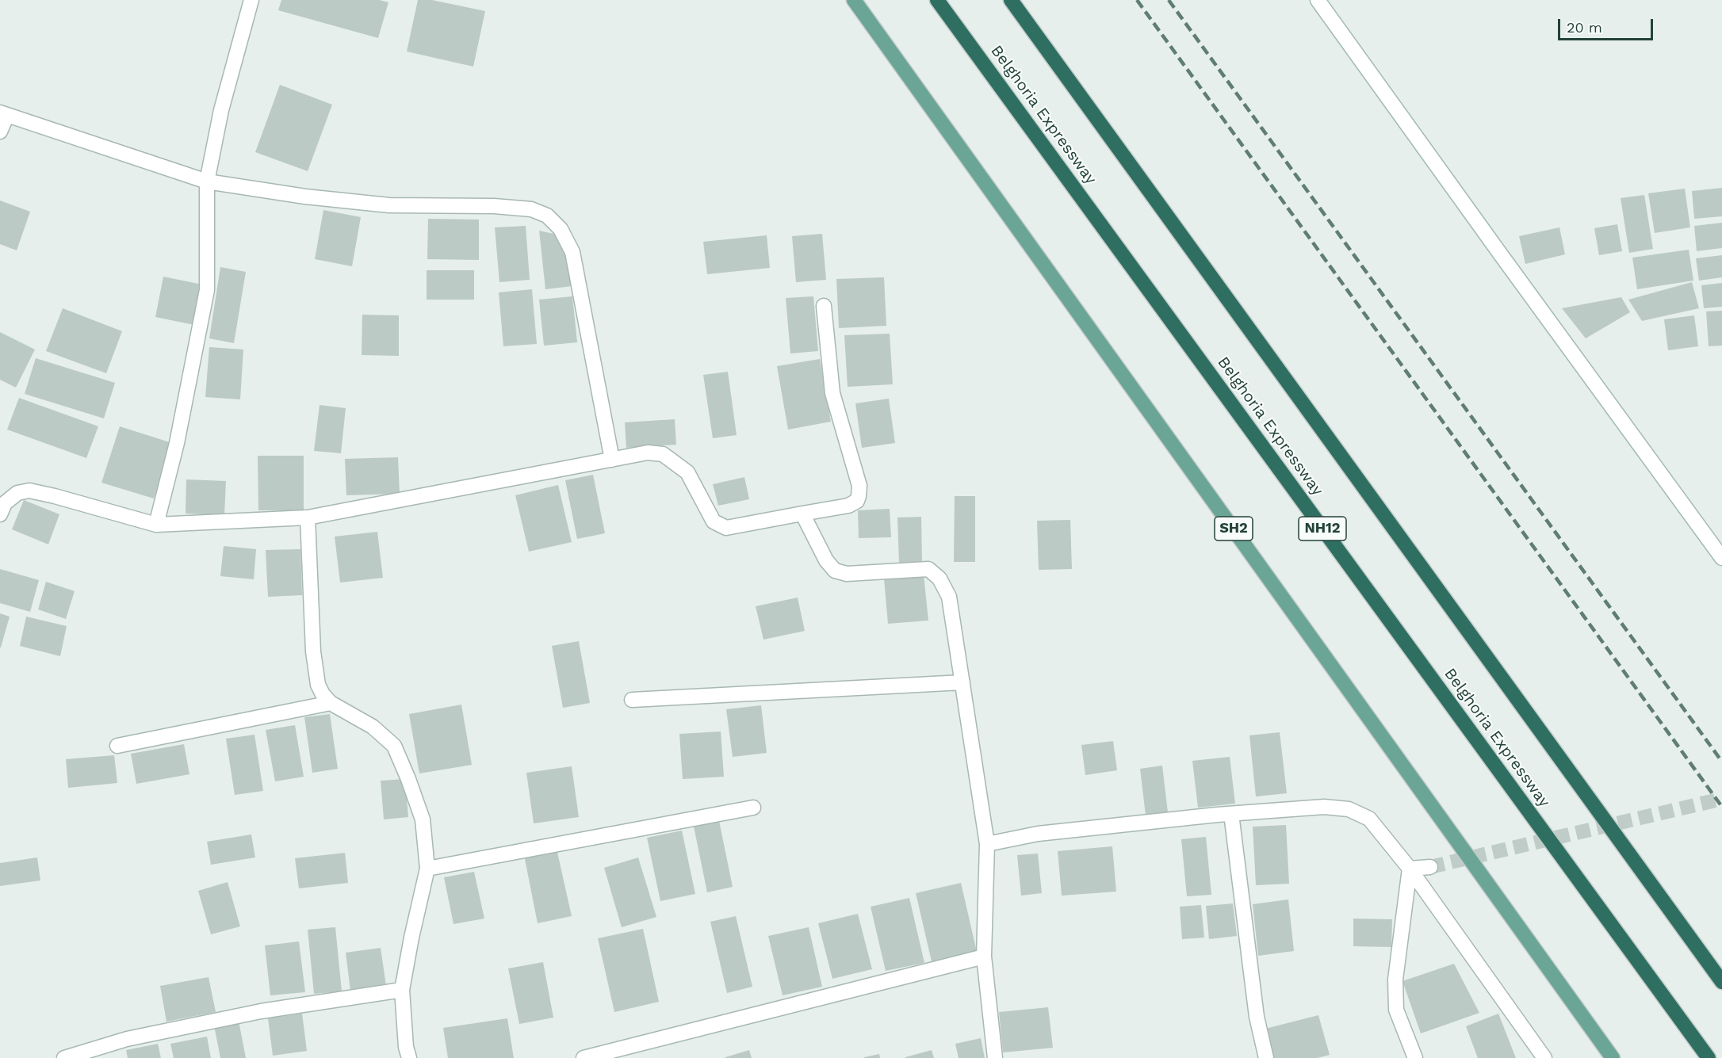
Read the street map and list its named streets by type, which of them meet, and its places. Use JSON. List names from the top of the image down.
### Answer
{
  "streets": {
    "highway": ["Belghoria Expressway", "NH12"],
    "main road": ["SH2"]
  },
  "scale_bar": "20 m"
}
